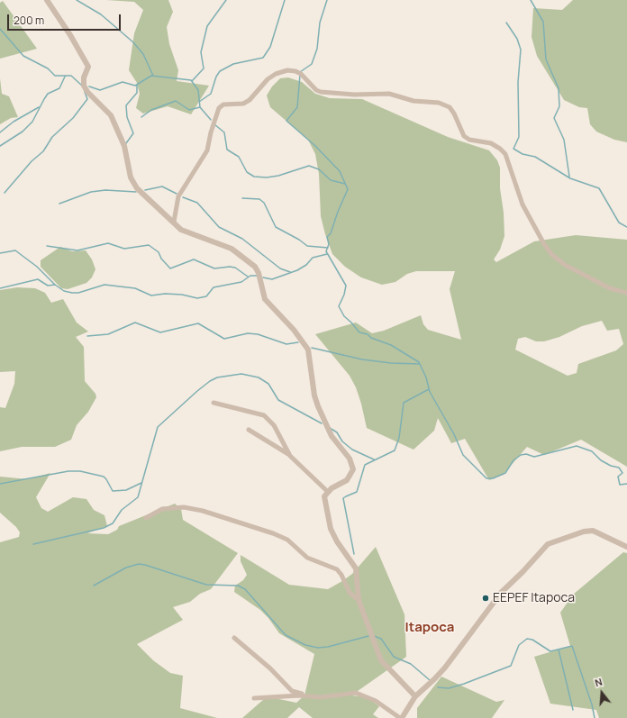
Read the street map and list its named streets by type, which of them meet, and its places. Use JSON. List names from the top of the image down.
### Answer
{
  "districts": ["Itapoca"],
  "places": ["EEPEF Itapoca"],
  "scale_bar": "200 m",
  "north": "top"
}
